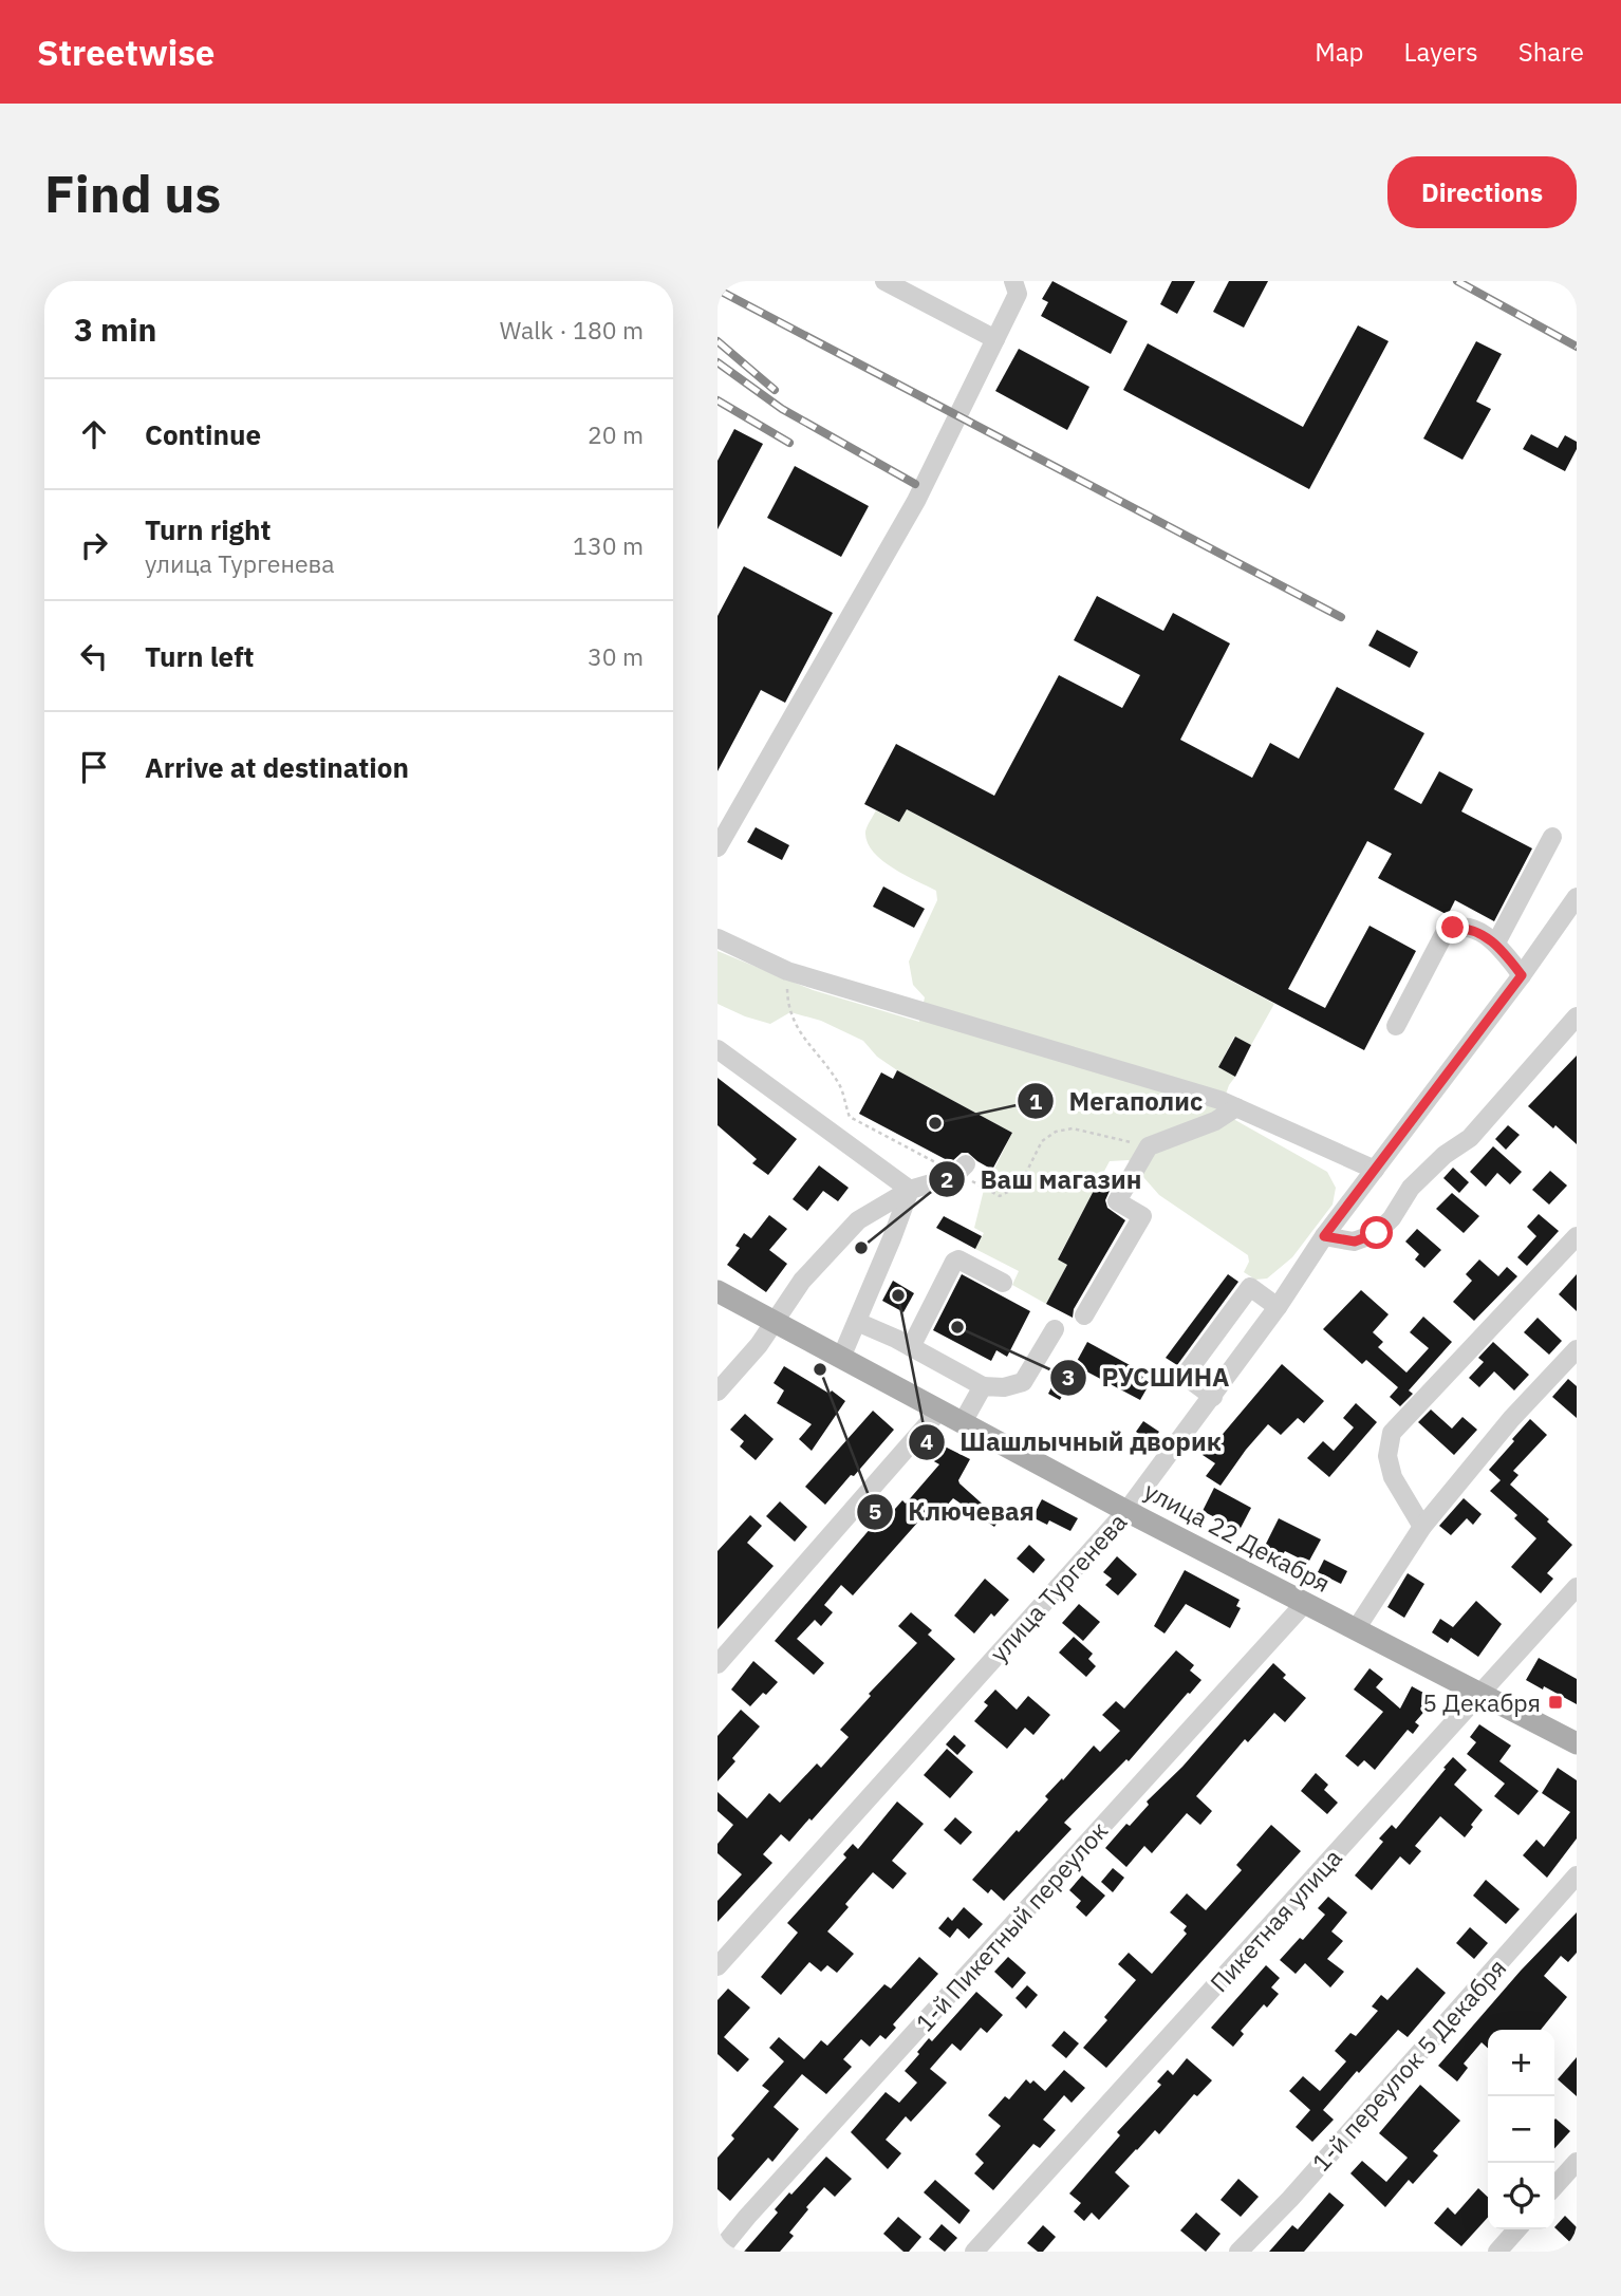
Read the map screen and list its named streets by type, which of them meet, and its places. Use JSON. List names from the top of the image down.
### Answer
{
  "streets": {
    "main road": ["улица 22 Декабря"],
    "street": [
      "улица Тургенева",
      "Пикетная улица",
      "1-й Пикетный переулок",
      "1-й переулок 5 Декабря"
    ]
  },
  "crossings": [
    ["улица 22 Декабря", "улица Тургенева"],
    ["улица 22 Декабря", "Пикетная улица"],
    ["улица 22 Декабря", "1-й Пикетный переулок"]
  ],
  "places": {
    "other": [
      "Мегаполис",
      "Ваш магазин",
      "Шашлычный дворик",
      "РУСШИНА",
      "Ключевая"
    ],
    "transit": ["5 Декабря"]
  },
  "page": {
    "header": "Streetwise",
    "nav": ["Map", "Layers", "Share"],
    "buttons": "Directions",
    "title": "Find us",
    "heading": ["3 min", "Walk · 180 m"],
    "list": [
      ["Continue", "20 m"],
      ["Turn right", "улица Тургенева", "130 m"],
      ["Turn left", "30 m"],
      "Arrive at destination"
    ],
    "map_buttons": ["+", "−"]
  }
}
